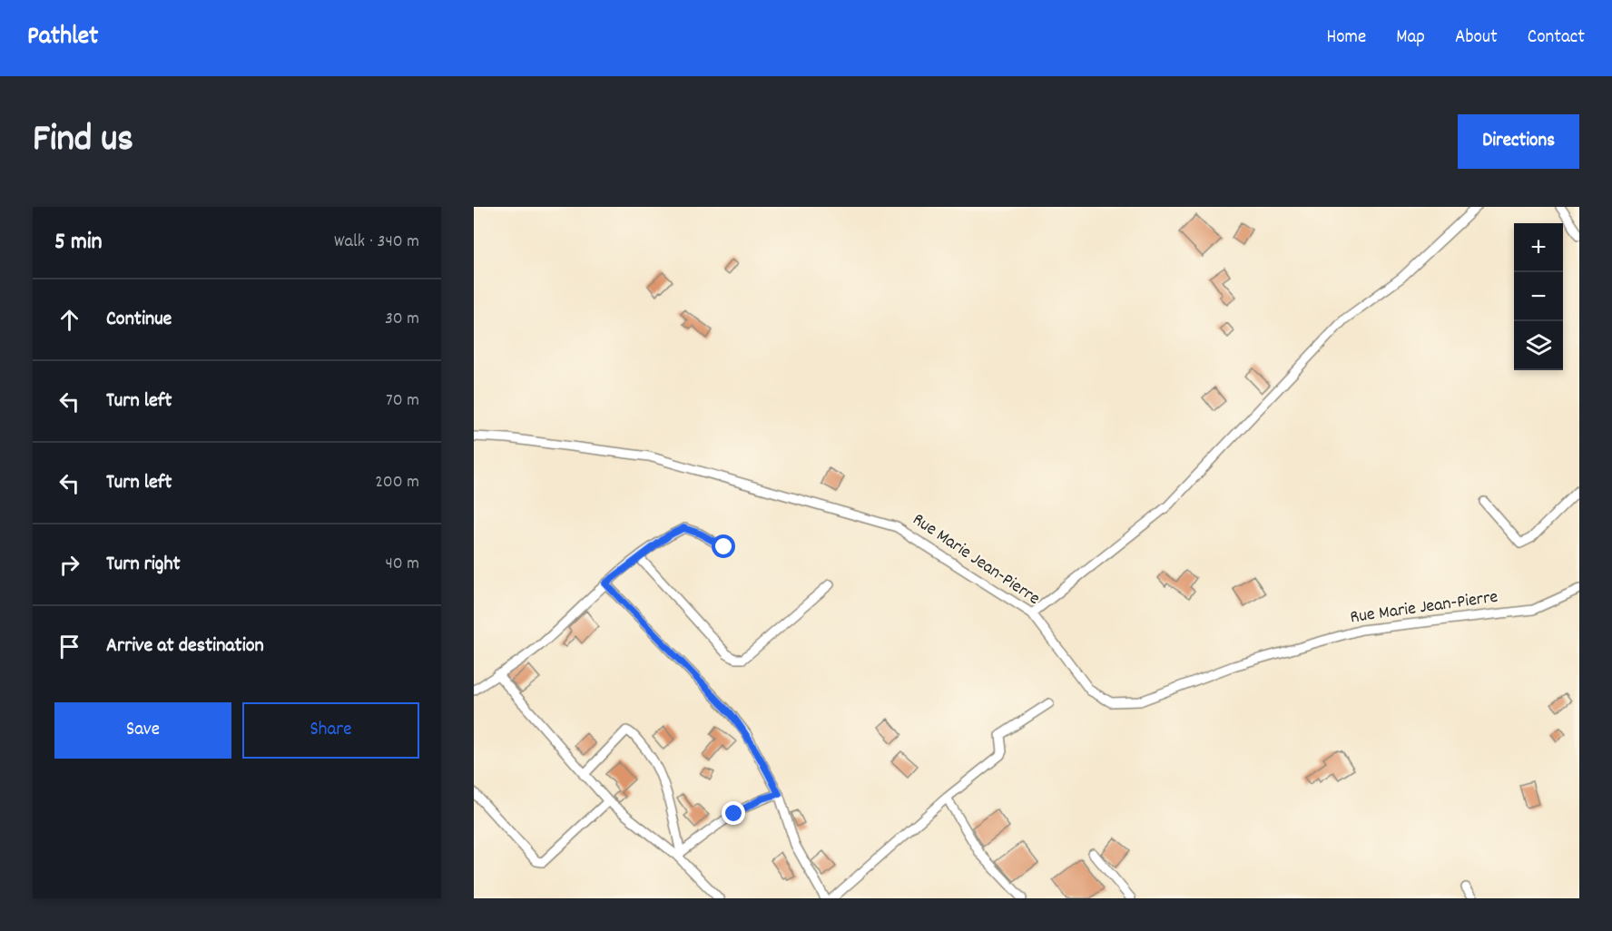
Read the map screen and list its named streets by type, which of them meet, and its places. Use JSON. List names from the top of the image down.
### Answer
{
  "streets": {
    "street": ["Rue Marie Jean-Pierre"]
  },
  "page": {
    "header": "Pathlet",
    "nav": [
      "Home",
      "Map",
      "About",
      "Contact"
    ],
    "title": "Find us",
    "buttons": [
      "Directions",
      ["Save", "Share"]
    ],
    "heading": ["5 min", "Walk · 340 m"],
    "map_buttons": ["+", "−"],
    "list": [
      ["Continue", "30 m"],
      ["Turn left", "70 m"],
      ["Turn left", "200 m"],
      ["Turn right", "40 m"],
      "Arrive at destination"
    ]
  }
}
